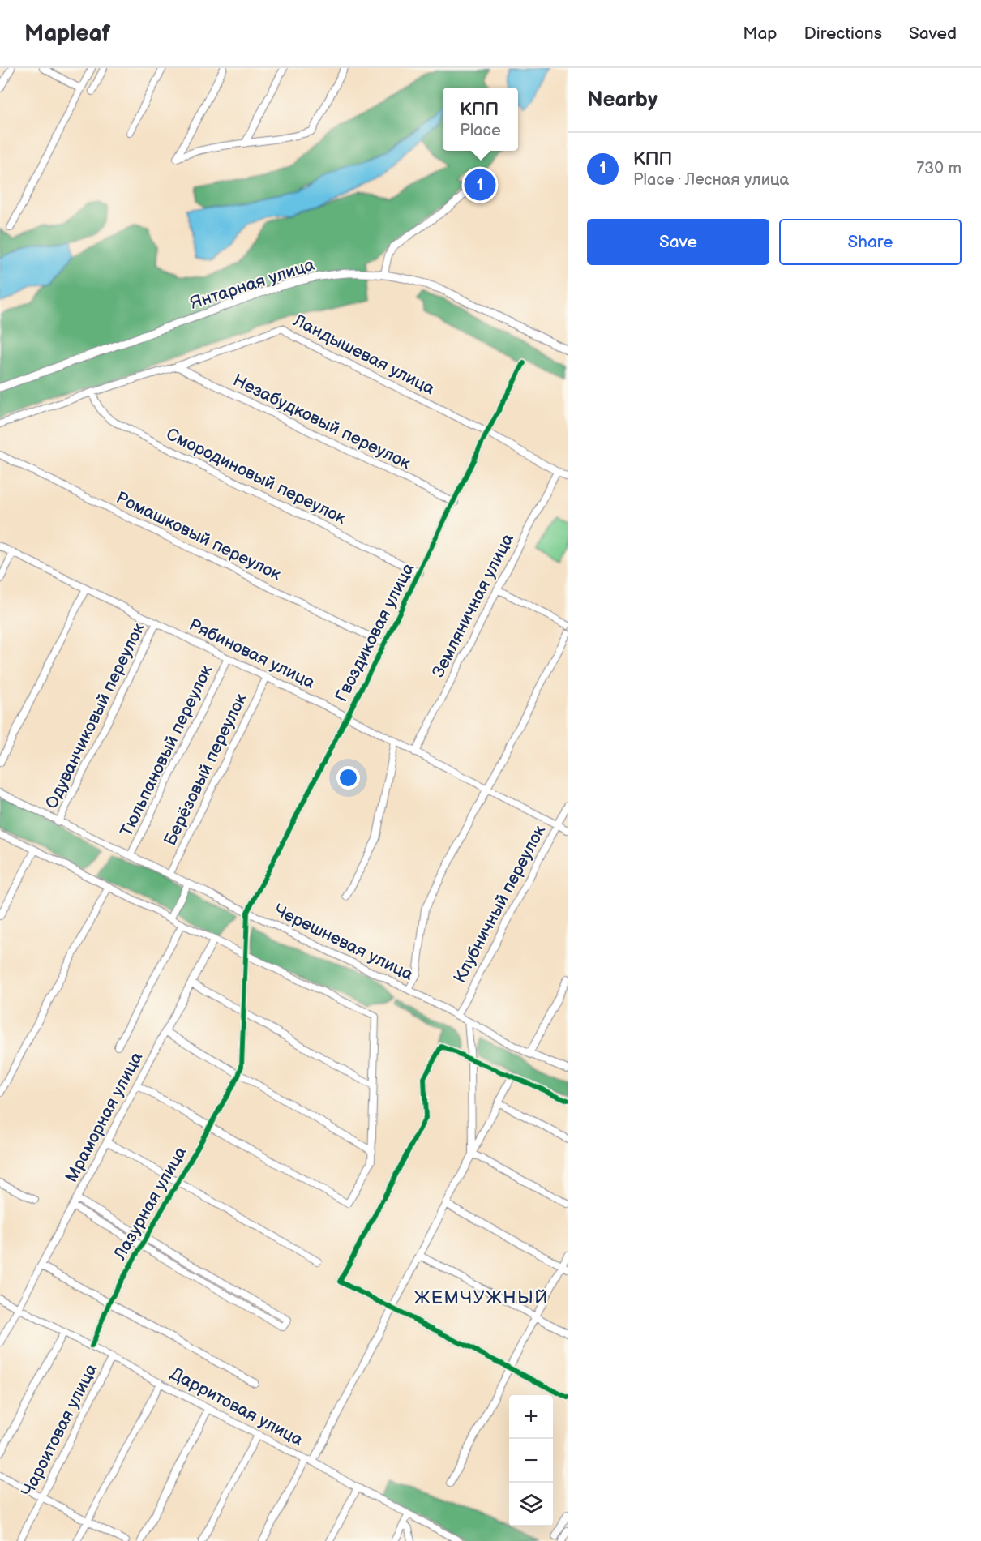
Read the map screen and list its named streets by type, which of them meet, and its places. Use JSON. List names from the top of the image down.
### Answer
{
  "streets": {
    "street": [
      "Янтарная улица",
      "Ландышевая улица",
      "Незабудковый переулок",
      "Смородиновый переулок",
      "Ромашковый переулок",
      "Земляничная улица",
      "Гвоздиковая улица",
      "Рябиновая улица",
      "Одуванчиковый переулок",
      "Тюльпановый переулок",
      "Берёзовый переулок",
      "Клубничный переулок",
      "Черешневая улица",
      "Мраморная улица",
      "Лазурная улица",
      "Дарритовая улица",
      "Чароитовая улица"
    ]
  },
  "crossings": [
    ["Ландышевая улица", "Незабудковый переулок"],
    ["Ландышевая улица", "Смородиновый переулок"],
    ["Ландышевая улица", "Земляничная улица"],
    ["Ландышевая улица", "Гвоздиковая улица"],
    ["Незабудковый переулок", "Гвоздиковая улица"],
    ["Смородиновый переулок", "Гвоздиковая улица"],
    ["Ромашковый переулок", "Гвоздиковая улица"],
    ["Земляничная улица", "Рябиновая улица"],
    ["Гвоздиковая улица", "Рябиновая улица"],
    ["Гвоздиковая улица", "Черешневая улица"],
    ["Рябиновая улица", "Одуванчиковый переулок"],
    ["Рябиновая улица", "Тюльпановый переулок"],
    ["Рябиновая улица", "Берёзовый переулок"],
    ["Рябиновая улица", "Клубничный переулок"],
    ["Одуванчиковый переулок", "Черешневая улица"],
    ["Тюльпановый переулок", "Черешневая улица"],
    ["Берёзовый переулок", "Черешневая улица"],
    ["Клубничный переулок", "Черешневая улица"],
    ["Мраморная улица", "Дарритовая улица"],
    ["Лазурная улица", "Дарритовая улица"],
    ["Дарритовая улица", "Чароитовая улица"]
  ],
  "districts": ["ЖЕМЧУЖНЫЙ"],
  "page": {
    "header": "Mapleaf",
    "nav": ["Map", "Directions", "Saved"],
    "heading": "Nearby",
    "popup": ["КПП", "Place"],
    "list": [
      {
        "mark": "1",
        "name": "КПП",
        "note": "Place · Лесная улица",
        "value": "730 m"
      }
    ],
    "pins": "1",
    "buttons": ["Save", "Share"],
    "map_buttons": ["+", "−"]
  }
}
